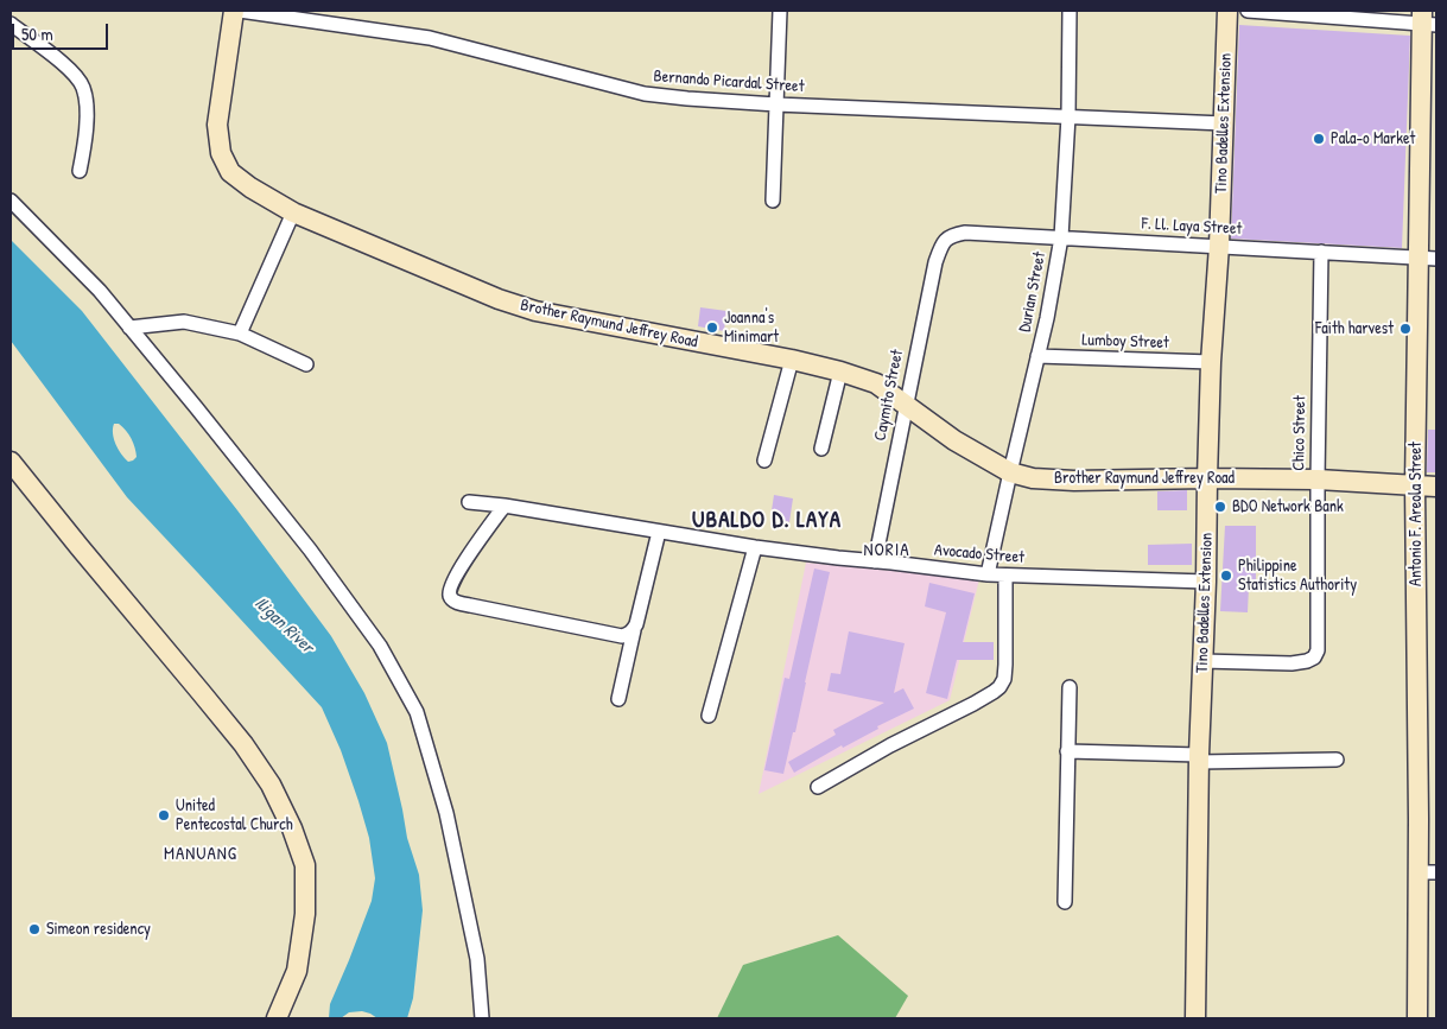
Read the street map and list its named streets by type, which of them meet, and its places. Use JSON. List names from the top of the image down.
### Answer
{
  "streets": {
    "street": [
      "Bernando Picardal Street",
      "Tino Badelles Extension",
      "F. Ll. Laya Street",
      "Durian Street",
      "Brother Raymund Jeffrey Road",
      "Lumboy Street",
      "Caymito Street",
      "Chico Street",
      "Antonio F. Areola Street",
      "Avocado Street"
    ]
  },
  "crossings": [
    ["Bernando Picardal Street", "Tino Badelles Extension"],
    ["Bernando Picardal Street", "Durian Street"],
    ["Tino Badelles Extension", "F. Ll. Laya Street"],
    ["Tino Badelles Extension", "Brother Raymund Jeffrey Road"],
    ["Tino Badelles Extension", "Lumboy Street"],
    ["Tino Badelles Extension", "Chico Street"],
    ["Tino Badelles Extension", "Avocado Street"],
    ["F. Ll. Laya Street", "Durian Street"],
    ["F. Ll. Laya Street", "Caymito Street"],
    ["F. Ll. Laya Street", "Chico Street"],
    ["F. Ll. Laya Street", "Antonio F. Areola Street"],
    ["Durian Street", "Brother Raymund Jeffrey Road"],
    ["Durian Street", "Lumboy Street"],
    ["Durian Street", "Avocado Street"],
    ["Brother Raymund Jeffrey Road", "Caymito Street"],
    ["Brother Raymund Jeffrey Road", "Chico Street"],
    ["Brother Raymund Jeffrey Road", "Antonio F. Areola Street"],
    ["Caymito Street", "Avocado Street"]
  ],
  "districts": ["UBALDO D. LAYA", "NORIA", "MANUANG"],
  "water": ["Iligan River"],
  "places": [
    "Pala-o Market",
    "Joanna's Minimart",
    "Faith harvest",
    "BDO Network Bank",
    "Philippine Statistics Authority",
    "United Pentecostal Church",
    "Simeon residency"
  ],
  "scale_bar": "50 m"
}
